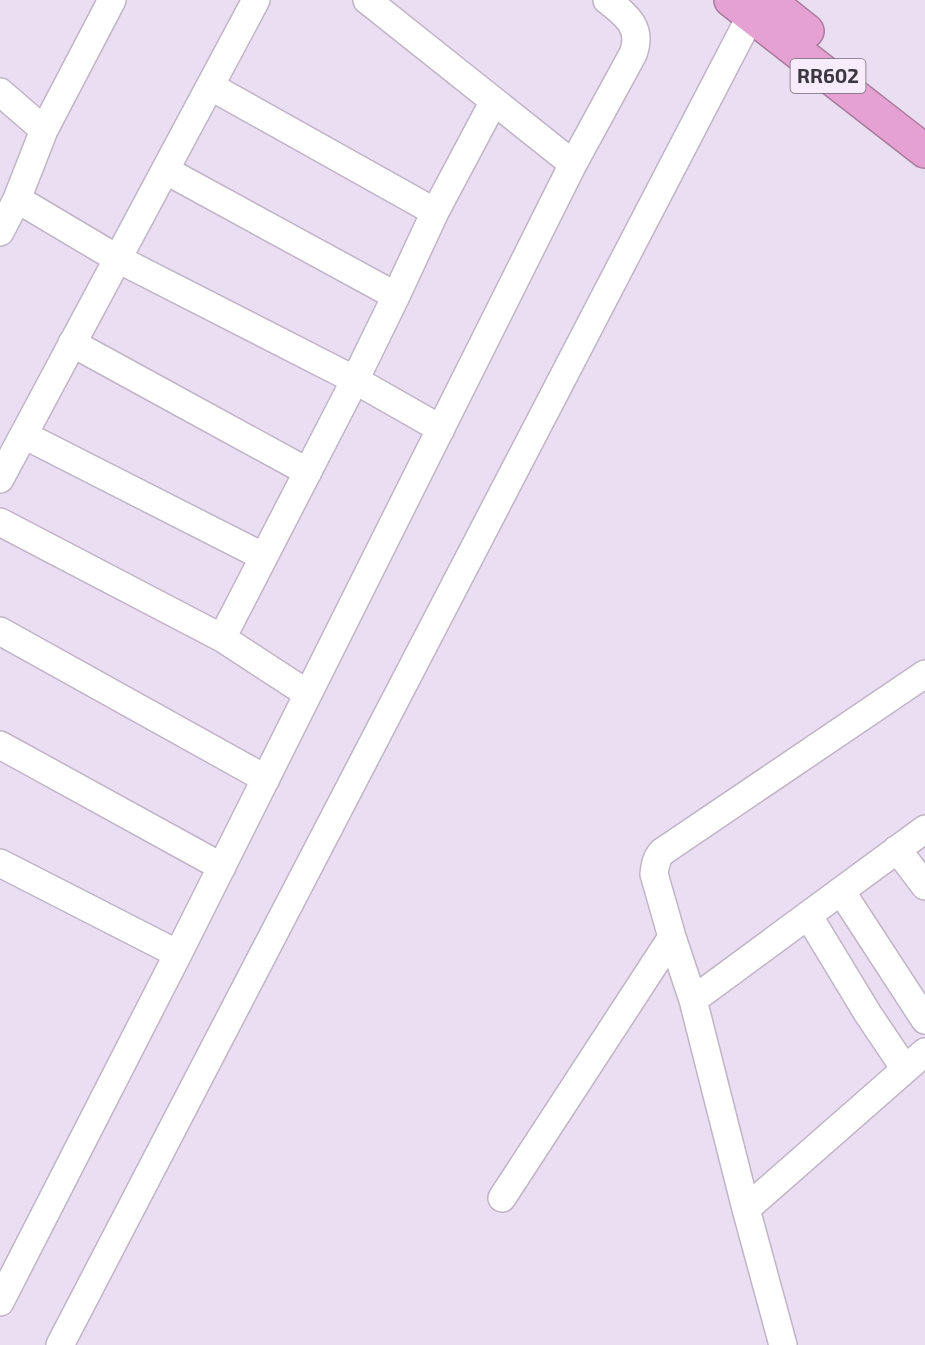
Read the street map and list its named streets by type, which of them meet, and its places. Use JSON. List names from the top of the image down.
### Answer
{
  "streets": {
    "highway": ["RR602"]
  }
}
